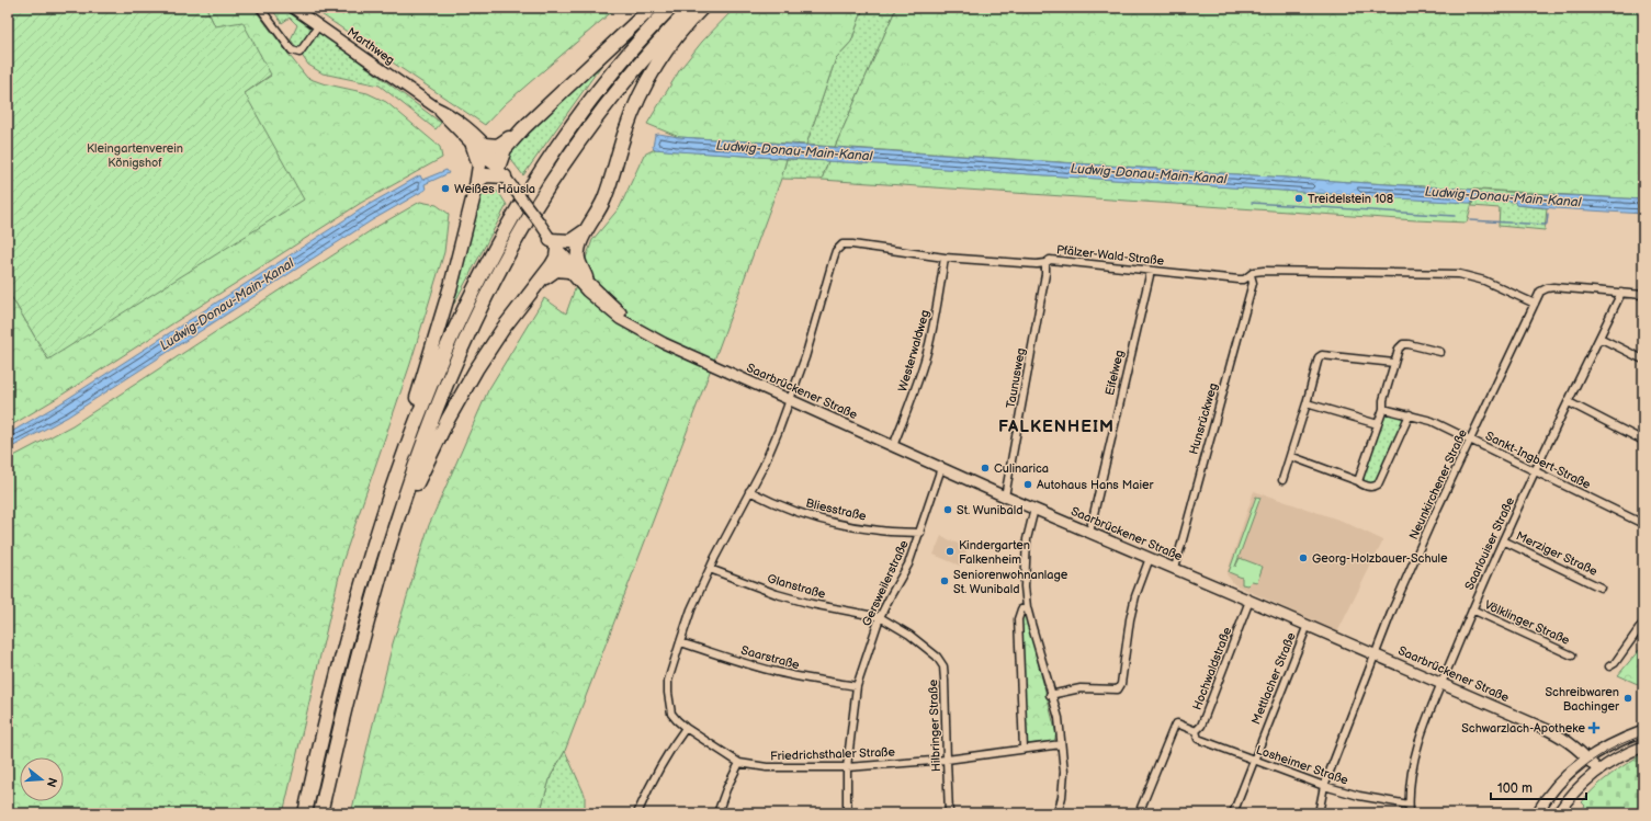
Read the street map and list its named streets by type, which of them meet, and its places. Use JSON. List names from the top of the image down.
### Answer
{
  "streets": {
    "main road": ["Marthweg", "Saarbrückener Straße"],
    "street": [
      "Pfälzer-Wald-Straße",
      "Westerwaldweg",
      "Eifelweg",
      "Taunusweg",
      "Hunsrückweg",
      "Sankt-Ingbert-Straße",
      "Neunkirchener Straße",
      "Bliesstraße",
      "Saarlouiser Straße",
      "Merziger Straße",
      "Gersweilerstraße",
      "Glanstraße",
      "Völklinger Straße",
      "Saarstraße",
      "Hochwaldstraße",
      "Mettlacher Straße",
      "Hilbringer Straße",
      "Friedrichsthaler Straße",
      "Losheimer Straße"
    ]
  },
  "crossings": [
    ["Marthweg", "Saarbrückener Straße"],
    ["Pfälzer-Wald-Straße", "Westerwaldweg"],
    ["Pfälzer-Wald-Straße", "Eifelweg"],
    ["Pfälzer-Wald-Straße", "Taunusweg"],
    ["Pfälzer-Wald-Straße", "Saarbrückener Straße"],
    ["Pfälzer-Wald-Straße", "Hunsrückweg"],
    ["Pfälzer-Wald-Straße", "Neunkirchener Straße"],
    ["Pfälzer-Wald-Straße", "Friedrichsthaler Straße"],
    ["Westerwaldweg", "Saarbrückener Straße"],
    ["Eifelweg", "Saarbrückener Straße"],
    ["Taunusweg", "Saarbrückener Straße"],
    ["Saarbrückener Straße", "Hunsrückweg"],
    ["Saarbrückener Straße", "Neunkirchener Straße"],
    ["Saarbrückener Straße", "Saarlouiser Straße"],
    ["Saarbrückener Straße", "Gersweilerstraße"],
    ["Saarbrückener Straße", "Hochwaldstraße"],
    ["Saarbrückener Straße", "Mettlacher Straße"],
    ["Saarbrückener Straße", "Friedrichsthaler Straße"],
    ["Sankt-Ingbert-Straße", "Neunkirchener Straße"],
    ["Sankt-Ingbert-Straße", "Saarlouiser Straße"],
    ["Neunkirchener Straße", "Saarlouiser Straße"],
    ["Neunkirchener Straße", "Losheimer Straße"],
    ["Bliesstraße", "Gersweilerstraße"],
    ["Bliesstraße", "Friedrichsthaler Straße"],
    ["Saarlouiser Straße", "Merziger Straße"],
    ["Saarlouiser Straße", "Völklinger Straße"],
    ["Saarlouiser Straße", "Losheimer Straße"],
    ["Gersweilerstraße", "Glanstraße"],
    ["Gersweilerstraße", "Saarstraße"],
    ["Gersweilerstraße", "Hilbringer Straße"],
    ["Gersweilerstraße", "Friedrichsthaler Straße"],
    ["Glanstraße", "Hilbringer Straße"],
    ["Glanstraße", "Friedrichsthaler Straße"],
    ["Saarstraße", "Friedrichsthaler Straße"],
    ["Hochwaldstraße", "Losheimer Straße"],
    ["Mettlacher Straße", "Losheimer Straße"],
    ["Hilbringer Straße", "Friedrichsthaler Straße"]
  ],
  "districts": ["FALKENHEIM"],
  "water": ["Ludwig-Donau-Main-Kanal"],
  "parks": ["Kleingartenverein Königshof"],
  "places": {
    "other": [
      "Weißes Häusla",
      "Treidelstein 108",
      "Culinarica",
      "Autohaus Hans Maier",
      "St. Wunibald",
      "Kindergarten Falkenheim",
      "Georg-Holzbauer-Schule",
      "Seniorenwohnanlage St. Wunibald",
      "Schreibwaren Bachinger"
    ],
    "health": ["Schwarzlach-Apotheke"]
  },
  "scale_bar": "100 m",
  "north": "right"
}
